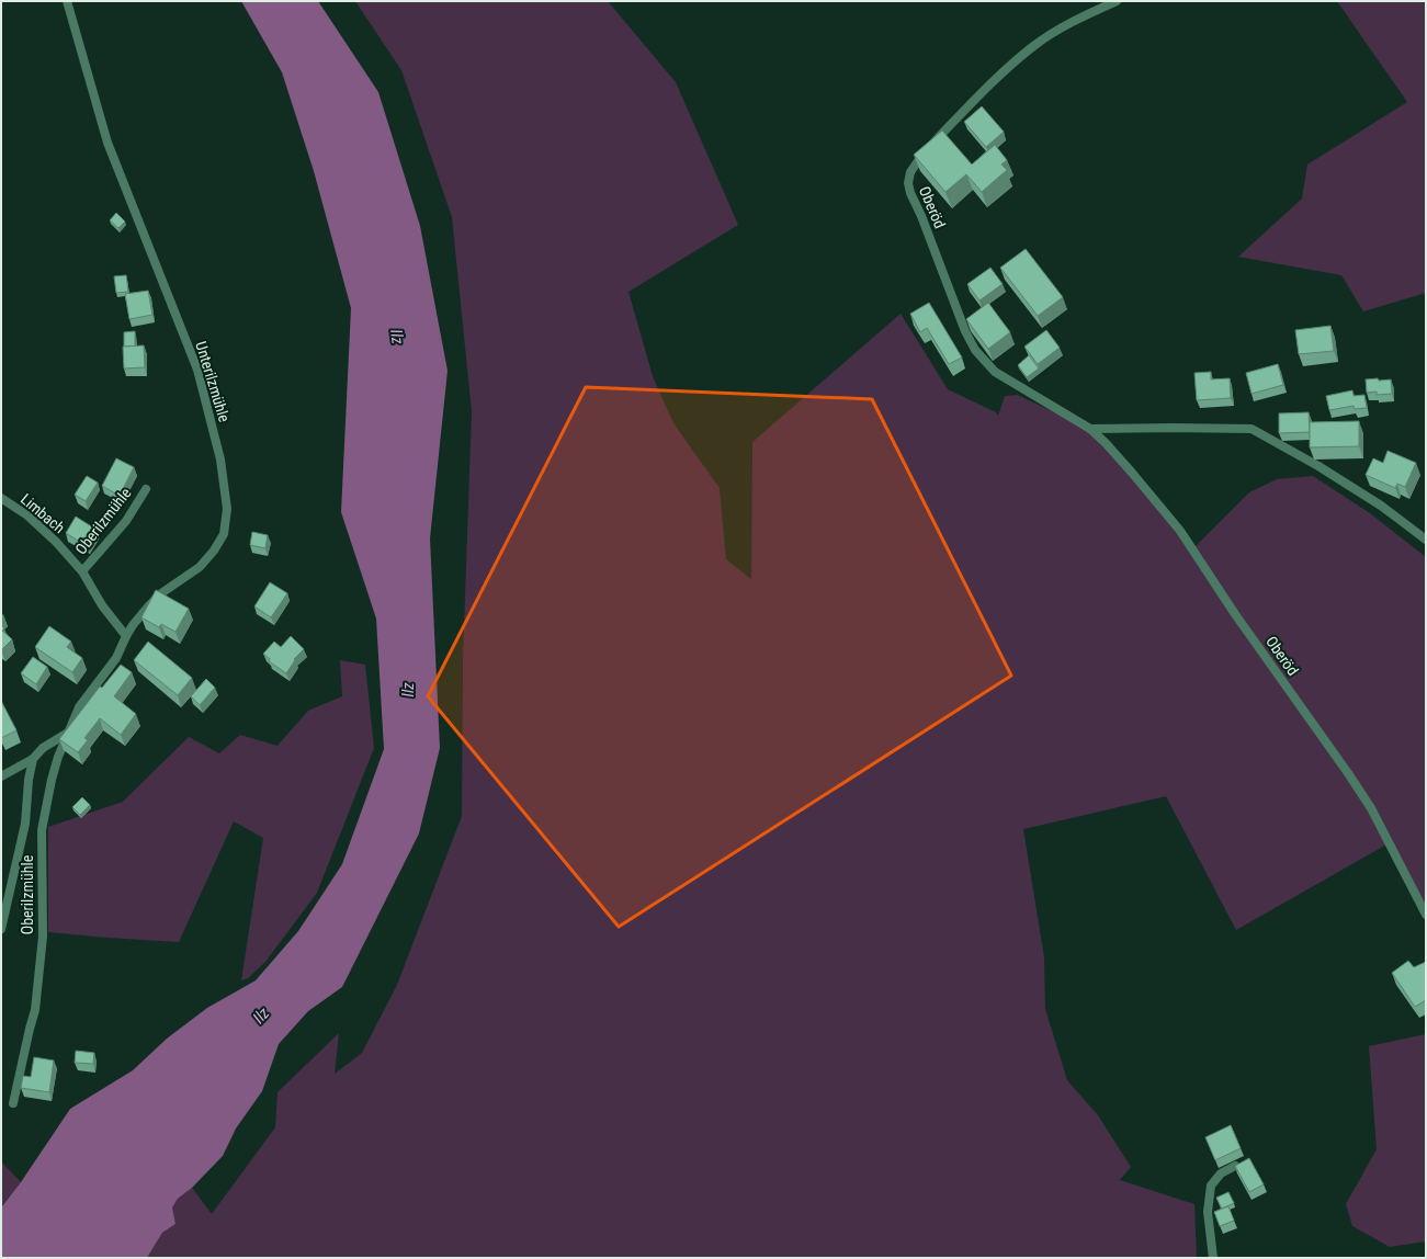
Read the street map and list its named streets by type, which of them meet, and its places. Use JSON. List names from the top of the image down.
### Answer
{
  "streets": {
    "street": [
      "Oberöd",
      "Unterilzmühle",
      "Limbach",
      "Oberilzmühle"
    ]
  },
  "crossings": [
    ["Unterilzmühle", "Oberilzmühle"],
    ["Limbach", "Oberilzmühle"]
  ],
  "water": ["Ilz"]
}
